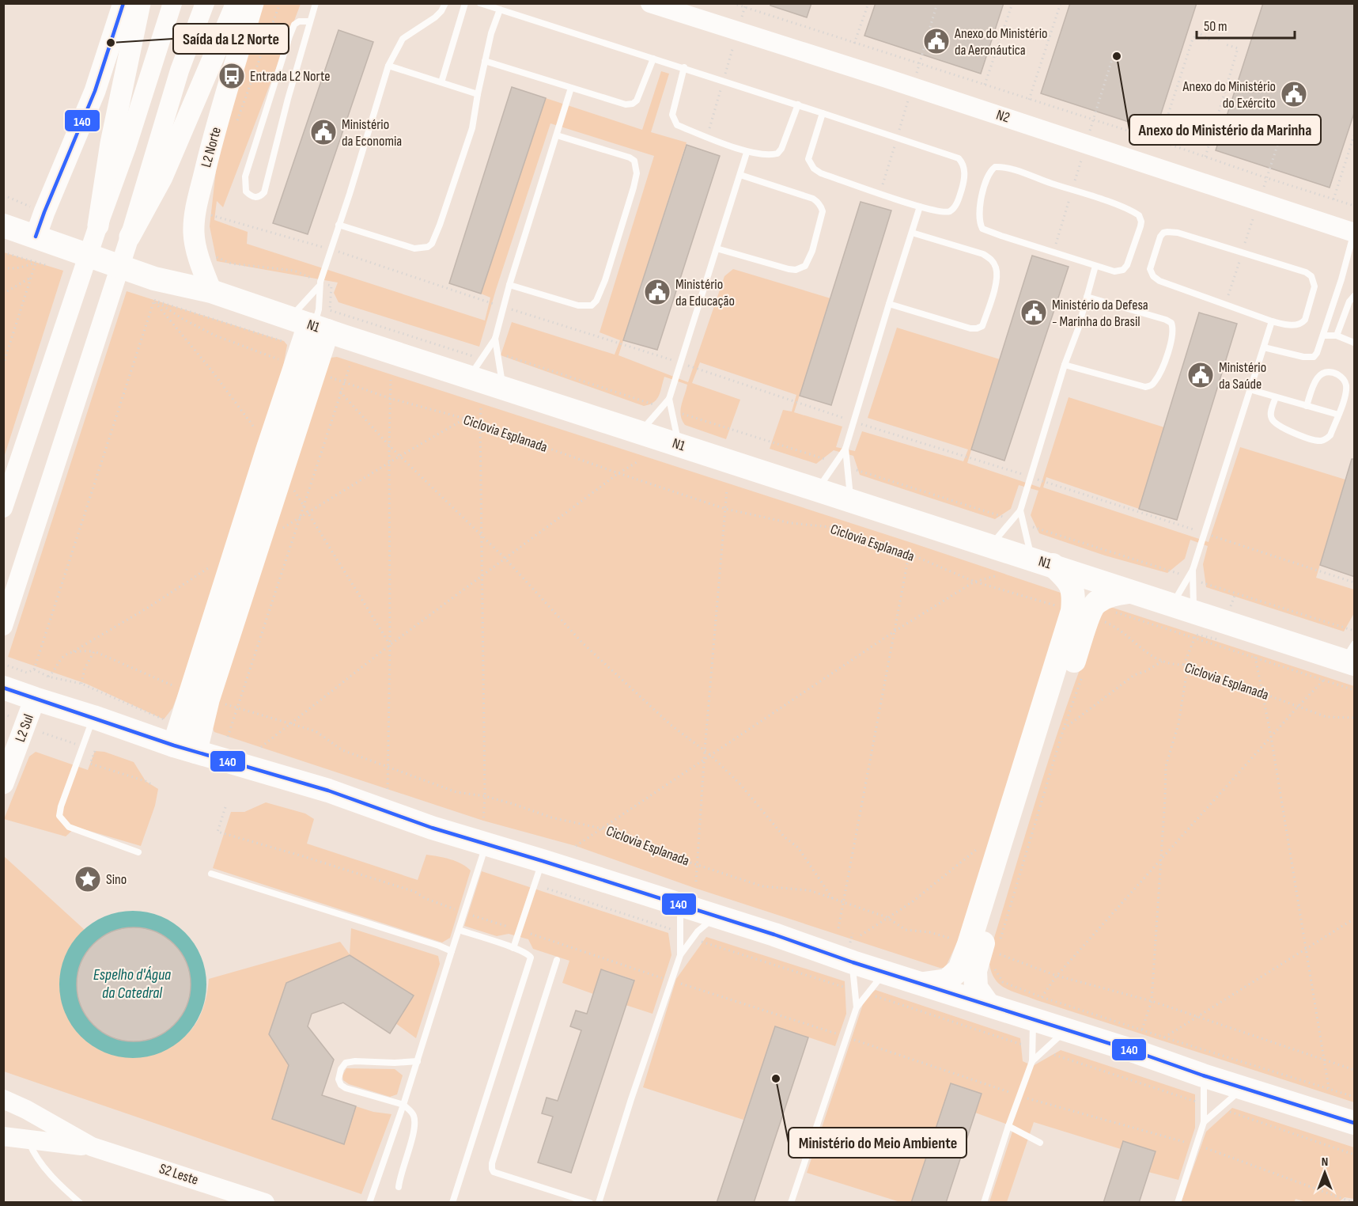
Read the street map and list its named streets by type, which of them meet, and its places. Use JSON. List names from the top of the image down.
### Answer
{
  "streets": {
    "highway": ["N1"],
    "main road": [
      "N2",
      "L2 Norte",
      "L2 Sul",
      "S2 Leste"
    ],
    "path": ["Ciclovia Esplanada"]
  },
  "crossings": [
    ["L2 Norte", "N1"]
  ],
  "water": ["Espelho d'Água da Catedral"],
  "places": {
    "public building": [
      "Anexo do Ministério da Aeronáutica",
      "Anexo do Ministério do Exército",
      "Ministério da Economia",
      "Ministério da Educação",
      "Ministério da Defesa - Marinha do Brasil",
      "Ministério da Saúde"
    ],
    "other": ["Saída da L2 Norte", "Anexo do Ministério da Marinha", "Ministério do Meio Ambiente"],
    "bus stop": ["Entrada L2 Norte"],
    "place": ["Sino"]
  },
  "lines": ["transit line 140"],
  "scale_bar": "50 m",
  "north": "top"
}
